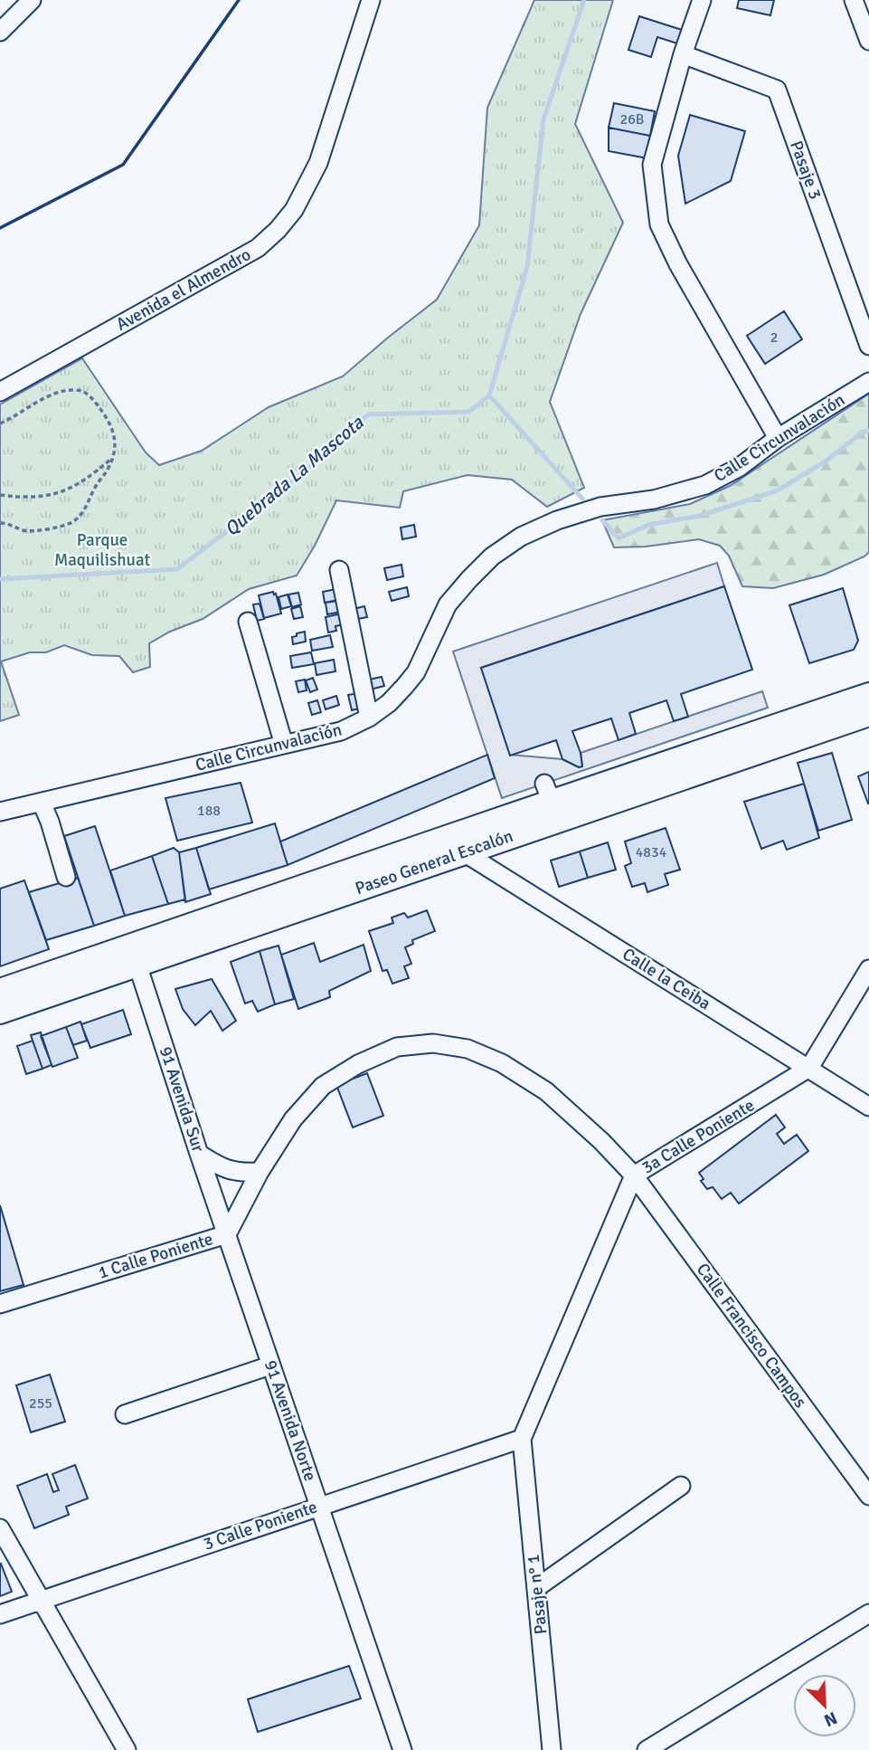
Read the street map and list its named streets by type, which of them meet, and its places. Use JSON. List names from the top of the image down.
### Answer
{
  "streets": {
    "main road": ["Paseo General Escalón"],
    "street": [
      "Pasaje 3",
      "Avenida el Almendro",
      "Calle Circunvalación",
      "Calle la Ceiba",
      "91 Avenida Sur",
      "3a Calle Poniente",
      "1 Calle Poniente",
      "Calle Francisco Campos",
      "91 Avenida Norte",
      "3 Calle Poniente",
      "Pasaje n° 1"
    ]
  },
  "crossings": [
    ["Paseo General Escalón", "Calle la Ceiba"],
    ["Paseo General Escalón", "91 Avenida Sur"],
    ["Calle la Ceiba", "3a Calle Poniente"],
    ["91 Avenida Sur", "1 Calle Poniente"],
    ["91 Avenida Sur", "91 Avenida Norte"],
    ["3a Calle Poniente", "1 Calle Poniente"],
    ["3a Calle Poniente", "Calle Francisco Campos"],
    ["3a Calle Poniente", "3 Calle Poniente"],
    ["3a Calle Poniente", "Pasaje n° 1"],
    ["1 Calle Poniente", "Calle Francisco Campos"],
    ["1 Calle Poniente", "91 Avenida Norte"],
    ["91 Avenida Norte", "3 Calle Poniente"],
    ["3 Calle Poniente", "Pasaje n° 1"]
  ],
  "water": ["Quebrada La Mascota"],
  "parks": ["Parque Maquilishuat"],
  "house_numbers": [
    "26B",
    "2",
    "188",
    "4834",
    "255"
  ],
  "north": "bottom right"
}
